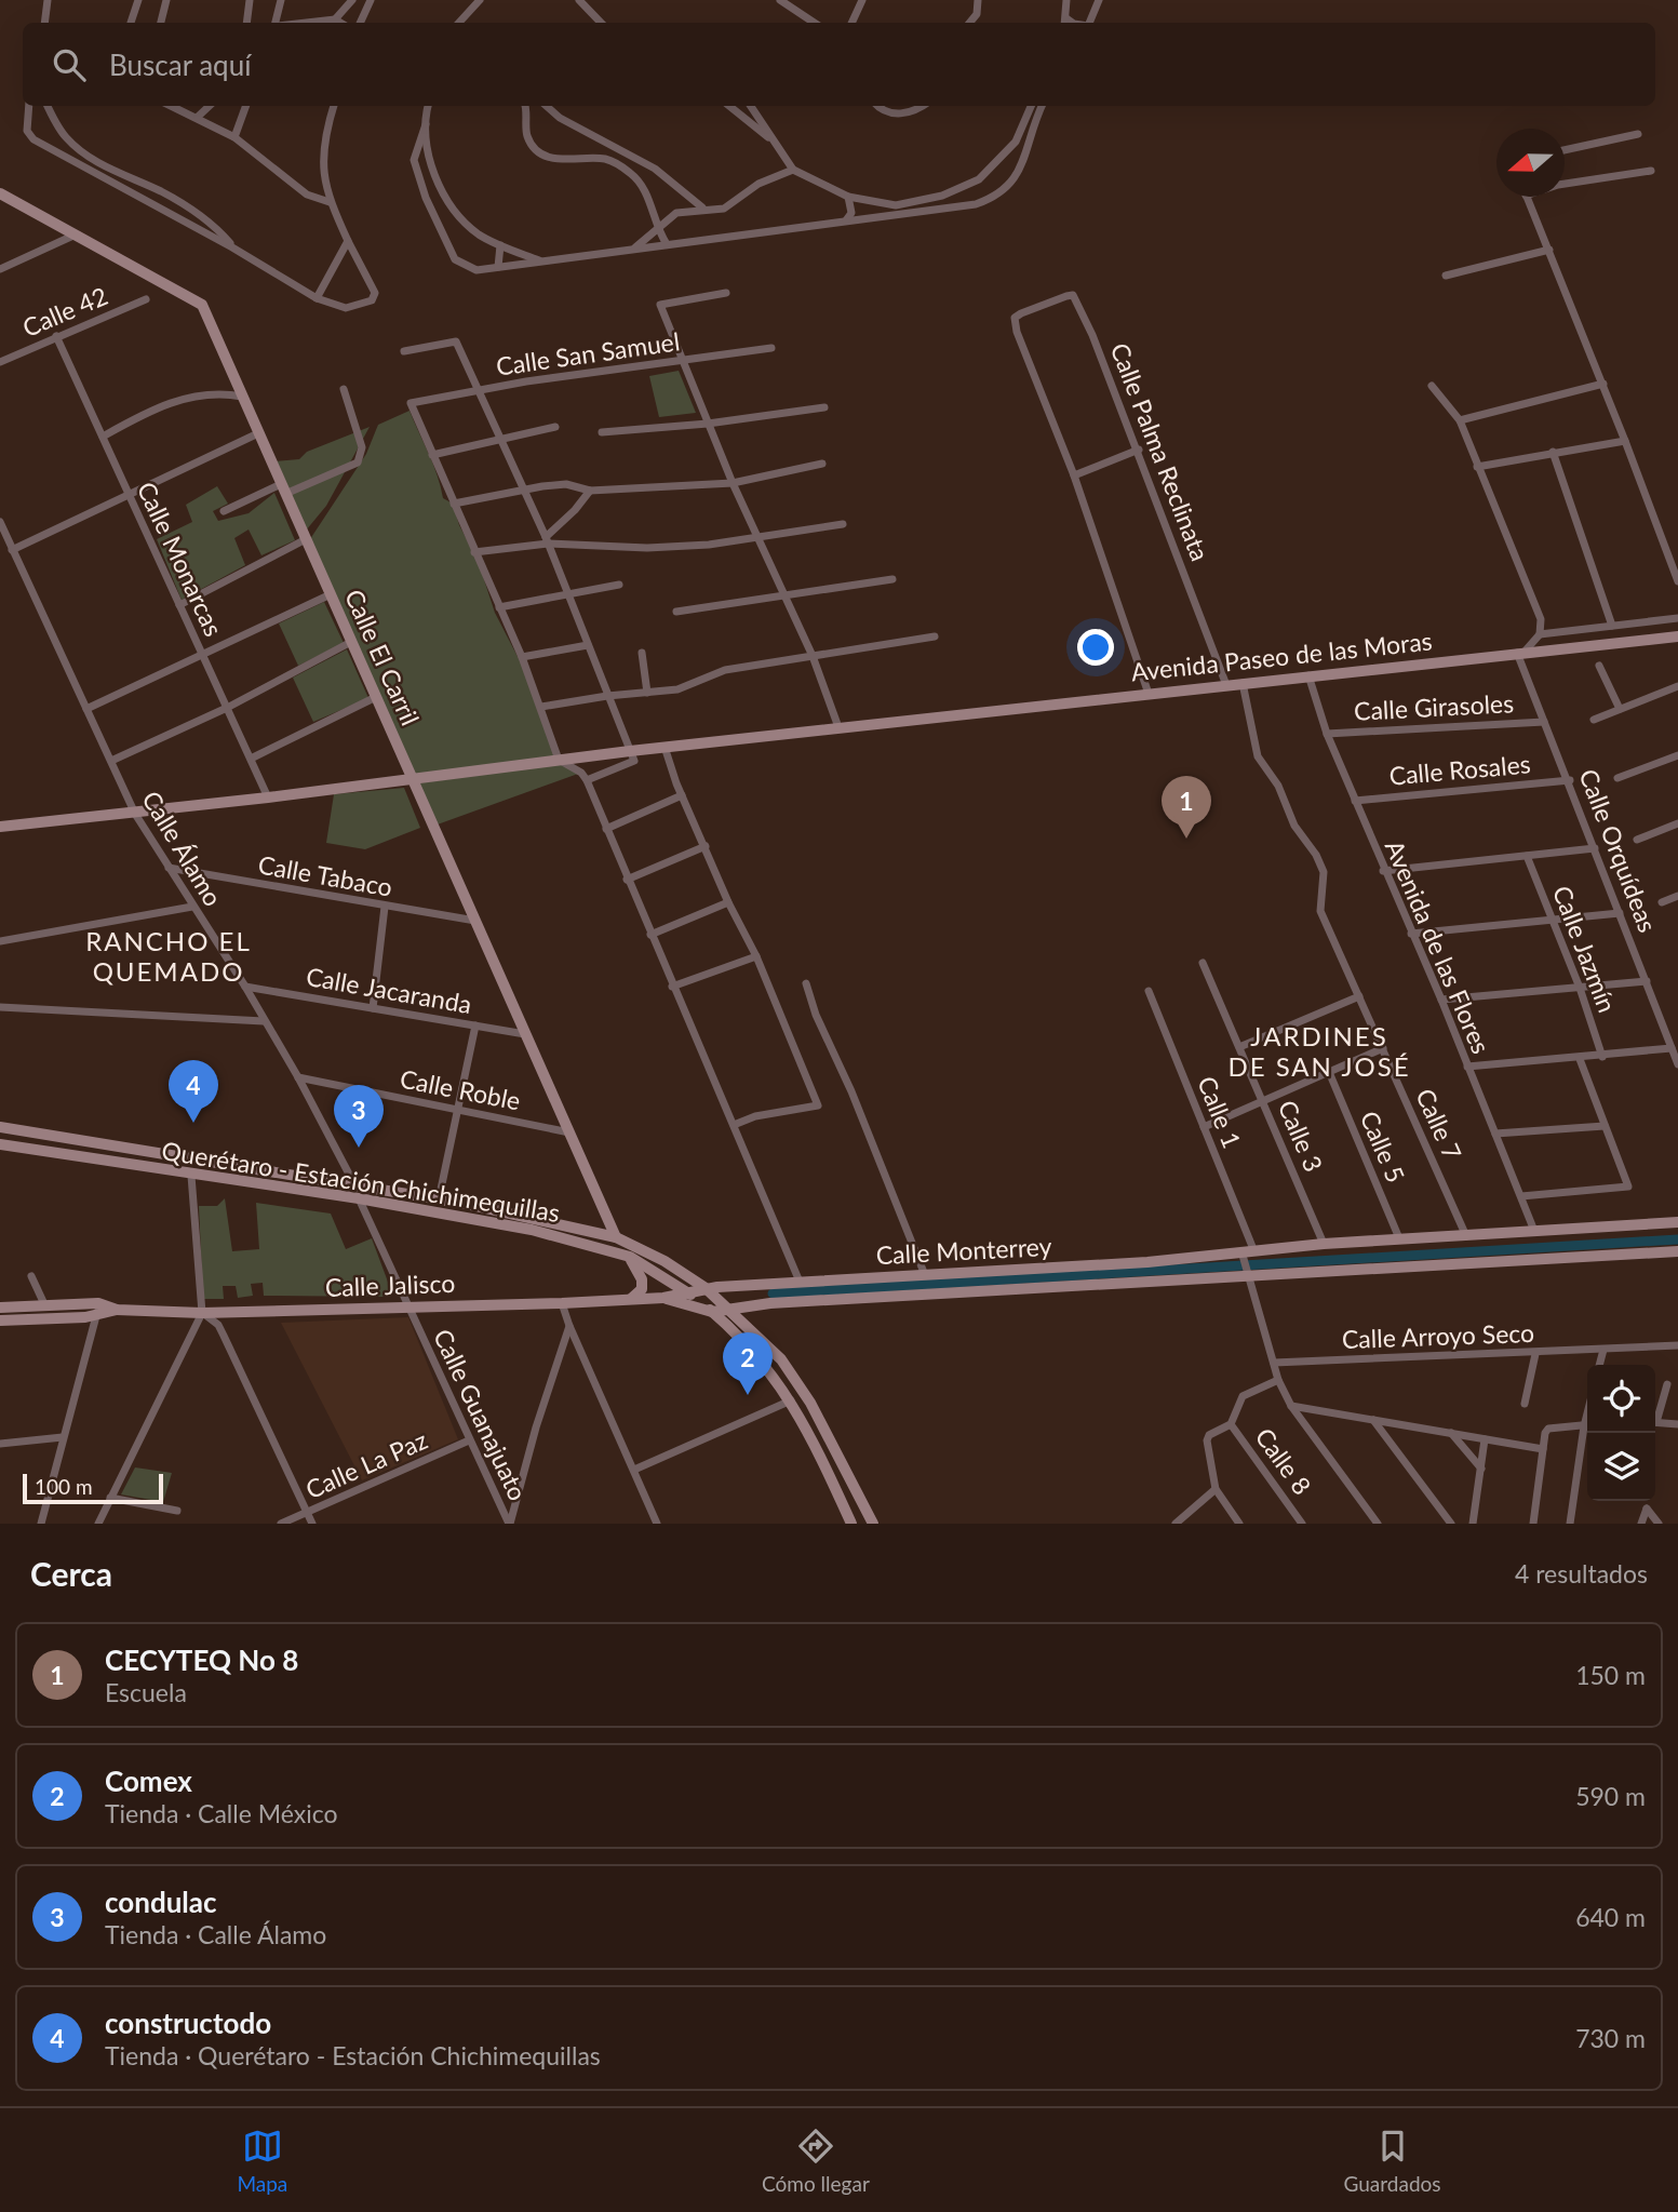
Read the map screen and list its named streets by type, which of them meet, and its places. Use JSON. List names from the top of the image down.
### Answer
{
  "streets": {
    "main road": [
      "Avenida Paseo de las Moras",
      "Calle El Carril",
      "Querétaro - Estación Chichimequillas",
      "Calle Monterrey",
      "Calle Jalisco"
    ],
    "street": [
      "Calle 42",
      "Calle San Samuel",
      "Calle Palma Reclinata",
      "Calle Monarcas",
      "Calle Girasoles",
      "Calle Rosales",
      "Calle Álamo",
      "Calle Orquídeas",
      "Calle Tabaco",
      "Avenida de las Flores",
      "Calle Jazmín",
      "Calle Jacaranda",
      "Calle Roble",
      "Calle 1",
      "Calle 7",
      "Calle 3",
      "Calle 5",
      "Calle Arroyo Seco",
      "Calle Guanajuato",
      "Calle 8",
      "Calle La Paz"
    ]
  },
  "crossings": [
    ["Calle 42", "Calle Monarcas"],
    ["Calle Palma Reclinata", "Avenida Paseo de las Moras"],
    ["Calle Monarcas", "Avenida Paseo de las Moras"],
    ["Avenida Paseo de las Moras", "Calle El Carril"],
    ["Avenida Paseo de las Moras", "Calle Álamo"],
    ["Avenida Paseo de las Moras", "Calle Orquídeas"],
    ["Avenida Paseo de las Moras", "Avenida de las Flores"],
    ["Avenida Paseo de las Moras", "Calle 7"],
    ["Calle El Carril", "Calle Tabaco"],
    ["Calle El Carril", "Calle Jacaranda"],
    ["Calle El Carril", "Calle Roble"],
    ["Calle El Carril", "Querétaro - Estación Chichimequillas"],
    ["Calle Girasoles", "Calle Orquídeas"],
    ["Calle Girasoles", "Avenida de las Flores"],
    ["Calle Rosales", "Calle Orquídeas"],
    ["Calle Rosales", "Avenida de las Flores"],
    ["Calle Álamo", "Calle Tabaco"],
    ["Calle Álamo", "Calle Jacaranda"],
    ["Calle Álamo", "Calle Roble"],
    ["Calle Álamo", "Querétaro - Estación Chichimequillas"],
    ["Avenida de las Flores", "Calle Monterrey"],
    ["Calle 1", "Calle Monterrey"],
    ["Calle 1", "Calle Arroyo Seco"],
    ["Calle 7", "Calle Monterrey"],
    ["Calle 3", "Calle Monterrey"],
    ["Calle 5", "Calle Monterrey"],
    ["Querétaro - Estación Chichimequillas", "Calle Monterrey"],
    ["Querétaro - Estación Chichimequillas", "Calle Jalisco"],
    ["Querétaro - Estación Chichimequillas", "Calle Guanajuato"],
    ["Calle Monterrey", "Calle Jalisco"],
    ["Calle Jalisco", "Calle Guanajuato"],
    ["Calle Guanajuato", "Calle La Paz"]
  ],
  "districts": ["RANCHO EL QUEMADO", "JARDINES DE SAN JOSÉ"],
  "scale_bar": "100 m",
  "north": "left",
  "page": {
    "search": "Buscar aquí",
    "pins": [
      "1",
      "4",
      "3",
      "2"
    ],
    "scale": "100 m",
    "heading": ["Cerca", "4 resultados"],
    "list": [
      {
        "mark": "1",
        "name": "CECYTEQ No 8",
        "note": "Escuela",
        "value": "150 m"
      },
      {
        "mark": "2",
        "name": "Comex",
        "note": "Tienda · Calle México",
        "value": "590 m"
      },
      {
        "mark": "3",
        "name": "condulac",
        "note": "Tienda · Calle Álamo",
        "value": "640 m"
      },
      {
        "mark": "4",
        "name": "constructodo",
        "note": "Tienda · Querétaro - Estación Chichimequillas",
        "value": "730 m"
      }
    ],
    "nav": ["Mapa", "Cómo llegar", "Guardados"]
  }
}
